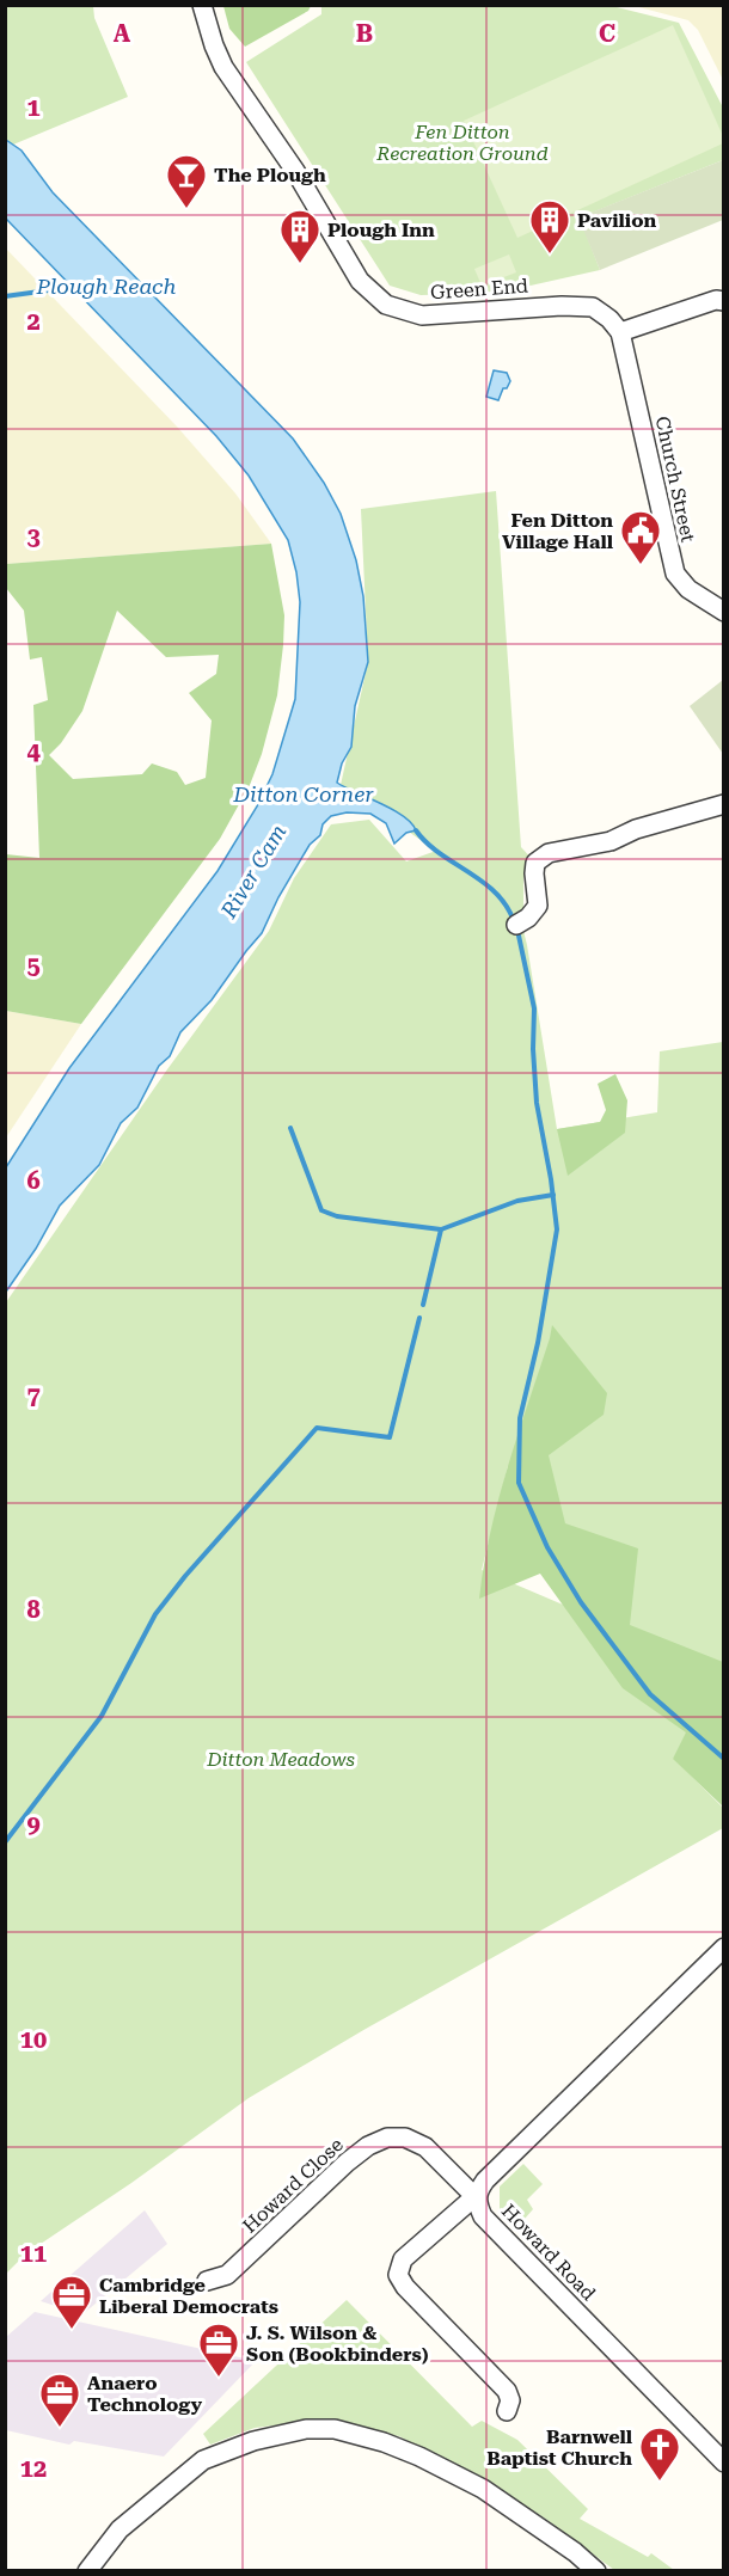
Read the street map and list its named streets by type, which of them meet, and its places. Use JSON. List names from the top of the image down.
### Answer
{
  "streets": {
    "street": [
      "Green End",
      "Church Street",
      "Howard Close",
      "Howard Road"
    ]
  },
  "crossings": [
    ["Green End", "Church Street"],
    ["Howard Close", "Howard Road"]
  ],
  "water": ["Plough Reach", "Ditton Corner", "River Cam"],
  "parks": ["Fen Ditton Recreation Ground", "Ditton Meadows"],
  "places": {
    "bar": ["The Plough"],
    "building": ["Pavilion", "Plough Inn"],
    "public building": ["Fen Ditton Village Hall"],
    "office": ["Cambridge Liberal Democrats", "J. S. Wilson & Son (Bookbinders)", "Anaero Technology"],
    "church": ["Barnwell Baptist Church"]
  },
  "grid": {
    "columns": ["A", "B", "C"],
    "rows": [
      "1",
      "2",
      "3",
      "4",
      "5",
      "6",
      "7",
      "8",
      "9",
      "10",
      "11",
      "12"
    ]
  }
}
